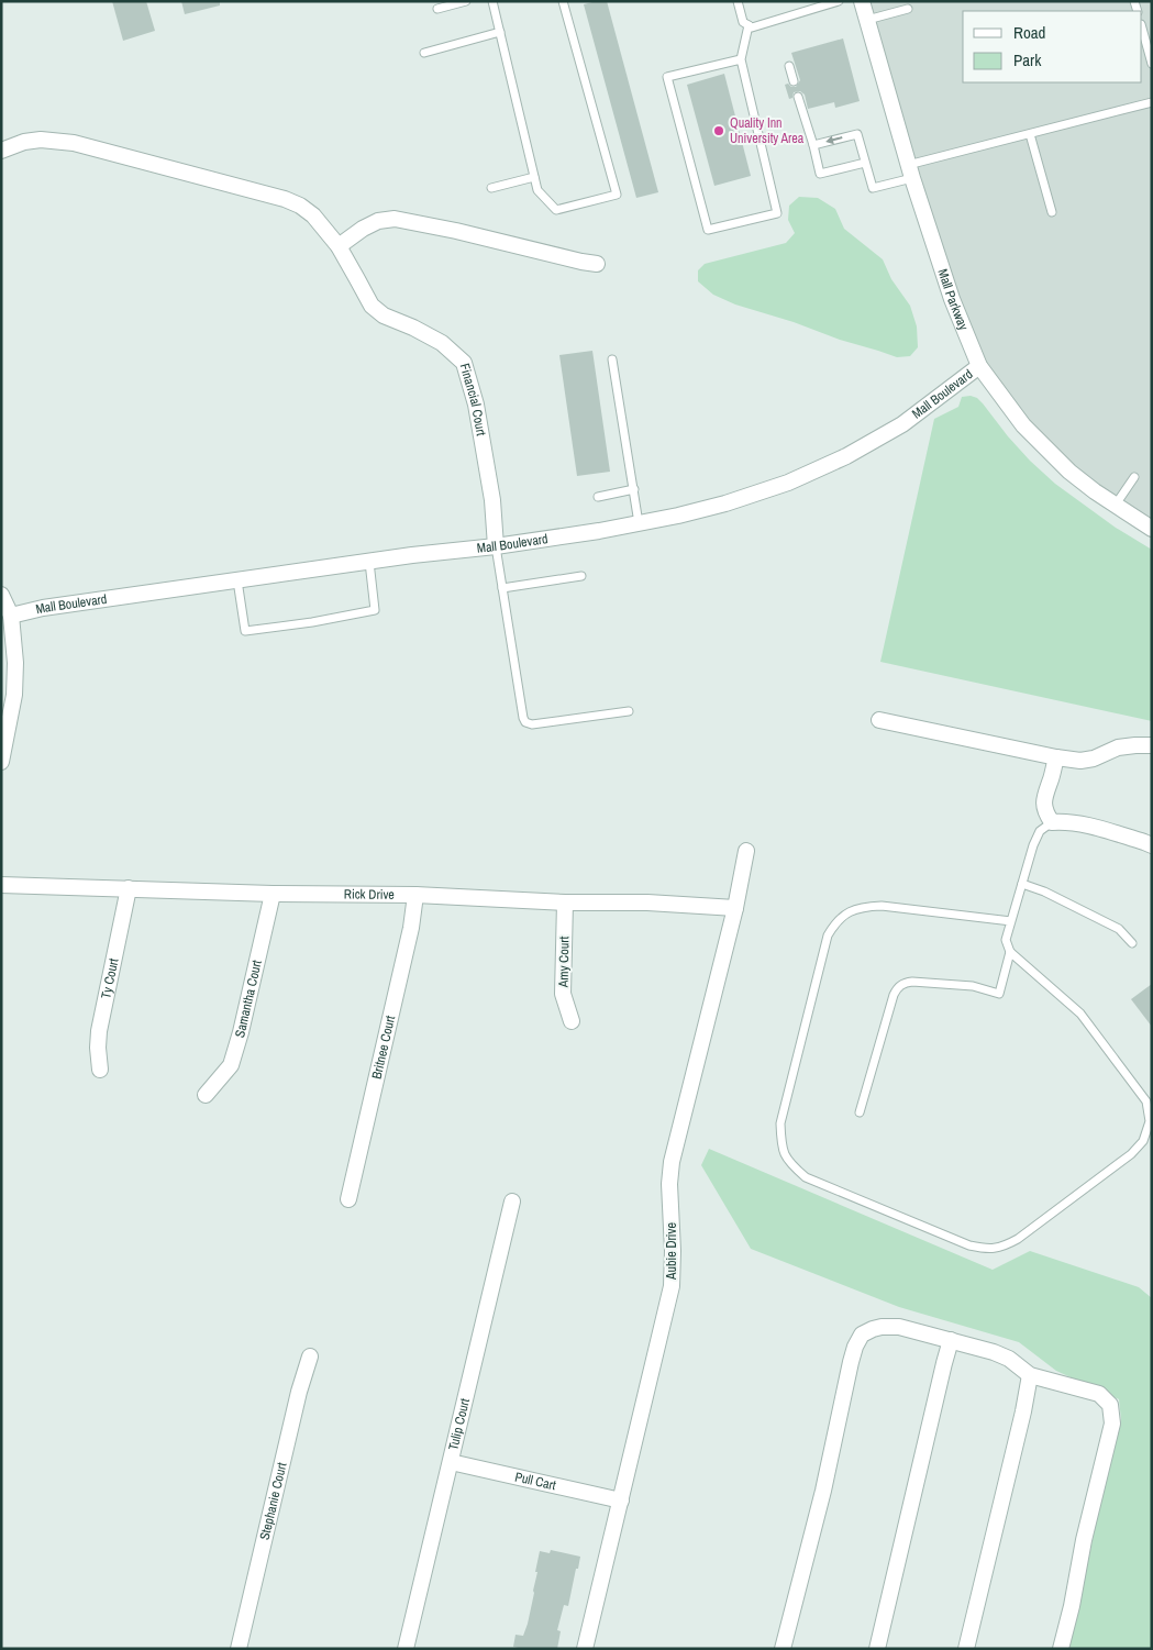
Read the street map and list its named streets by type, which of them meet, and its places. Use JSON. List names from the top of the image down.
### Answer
{
  "streets": {
    "street": [
      "Mall Parkway",
      "Mall Boulevard",
      "Financial Court",
      "Rick Drive",
      "Amy Court",
      "Ty Court",
      "Samantha Court",
      "Britnee Court",
      "Aubie Drive",
      "Tulip Court",
      "Pull Cart",
      "Stephanie Court"
    ]
  },
  "crossings": [
    ["Mall Parkway", "Mall Boulevard"],
    ["Mall Boulevard", "Financial Court"],
    ["Rick Drive", "Amy Court"],
    ["Rick Drive", "Ty Court"],
    ["Rick Drive", "Samantha Court"],
    ["Rick Drive", "Britnee Court"],
    ["Rick Drive", "Aubie Drive"],
    ["Aubie Drive", "Pull Cart"],
    ["Tulip Court", "Pull Cart"]
  ],
  "places": ["Quality Inn University Area"],
  "legend": ["Road", "Park"]
}
